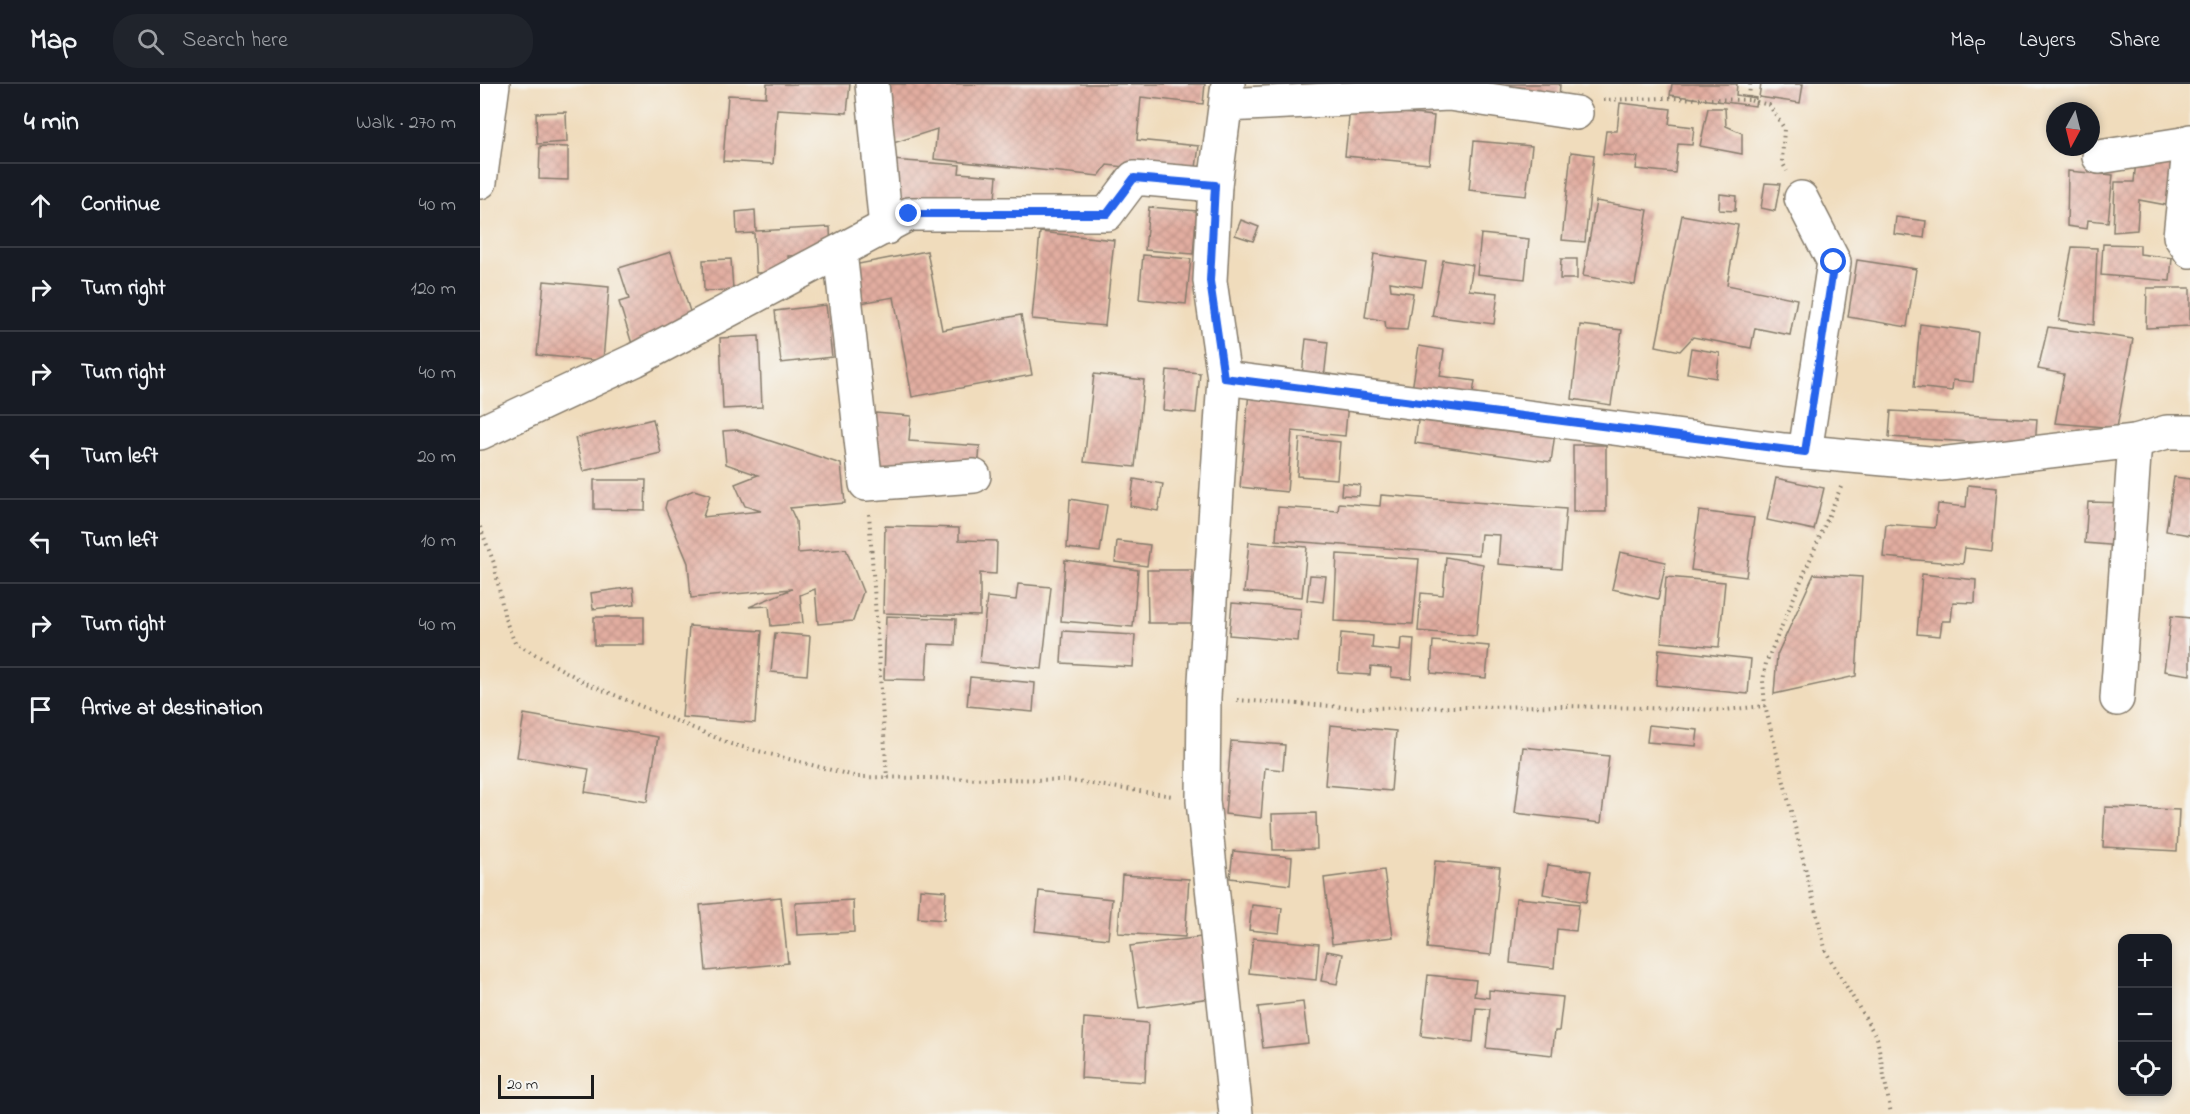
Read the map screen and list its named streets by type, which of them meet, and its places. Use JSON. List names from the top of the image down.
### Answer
{
  "scale_bar": "20 m",
  "north": "bottom",
  "page": {
    "header": "Map",
    "search": "Search here",
    "nav": ["Map", "Layers", "Share"],
    "heading": ["4 min", "Walk · 270 m"],
    "list": [
      ["Continue", "40 m"],
      ["Turn right", "120 m"],
      ["Turn right", "40 m"],
      ["Turn left", "20 m"],
      ["Turn left", "10 m"],
      ["Turn right", "40 m"],
      "Arrive at destination"
    ],
    "map_buttons": ["+", "−"],
    "scale": "20 m"
  }
}
